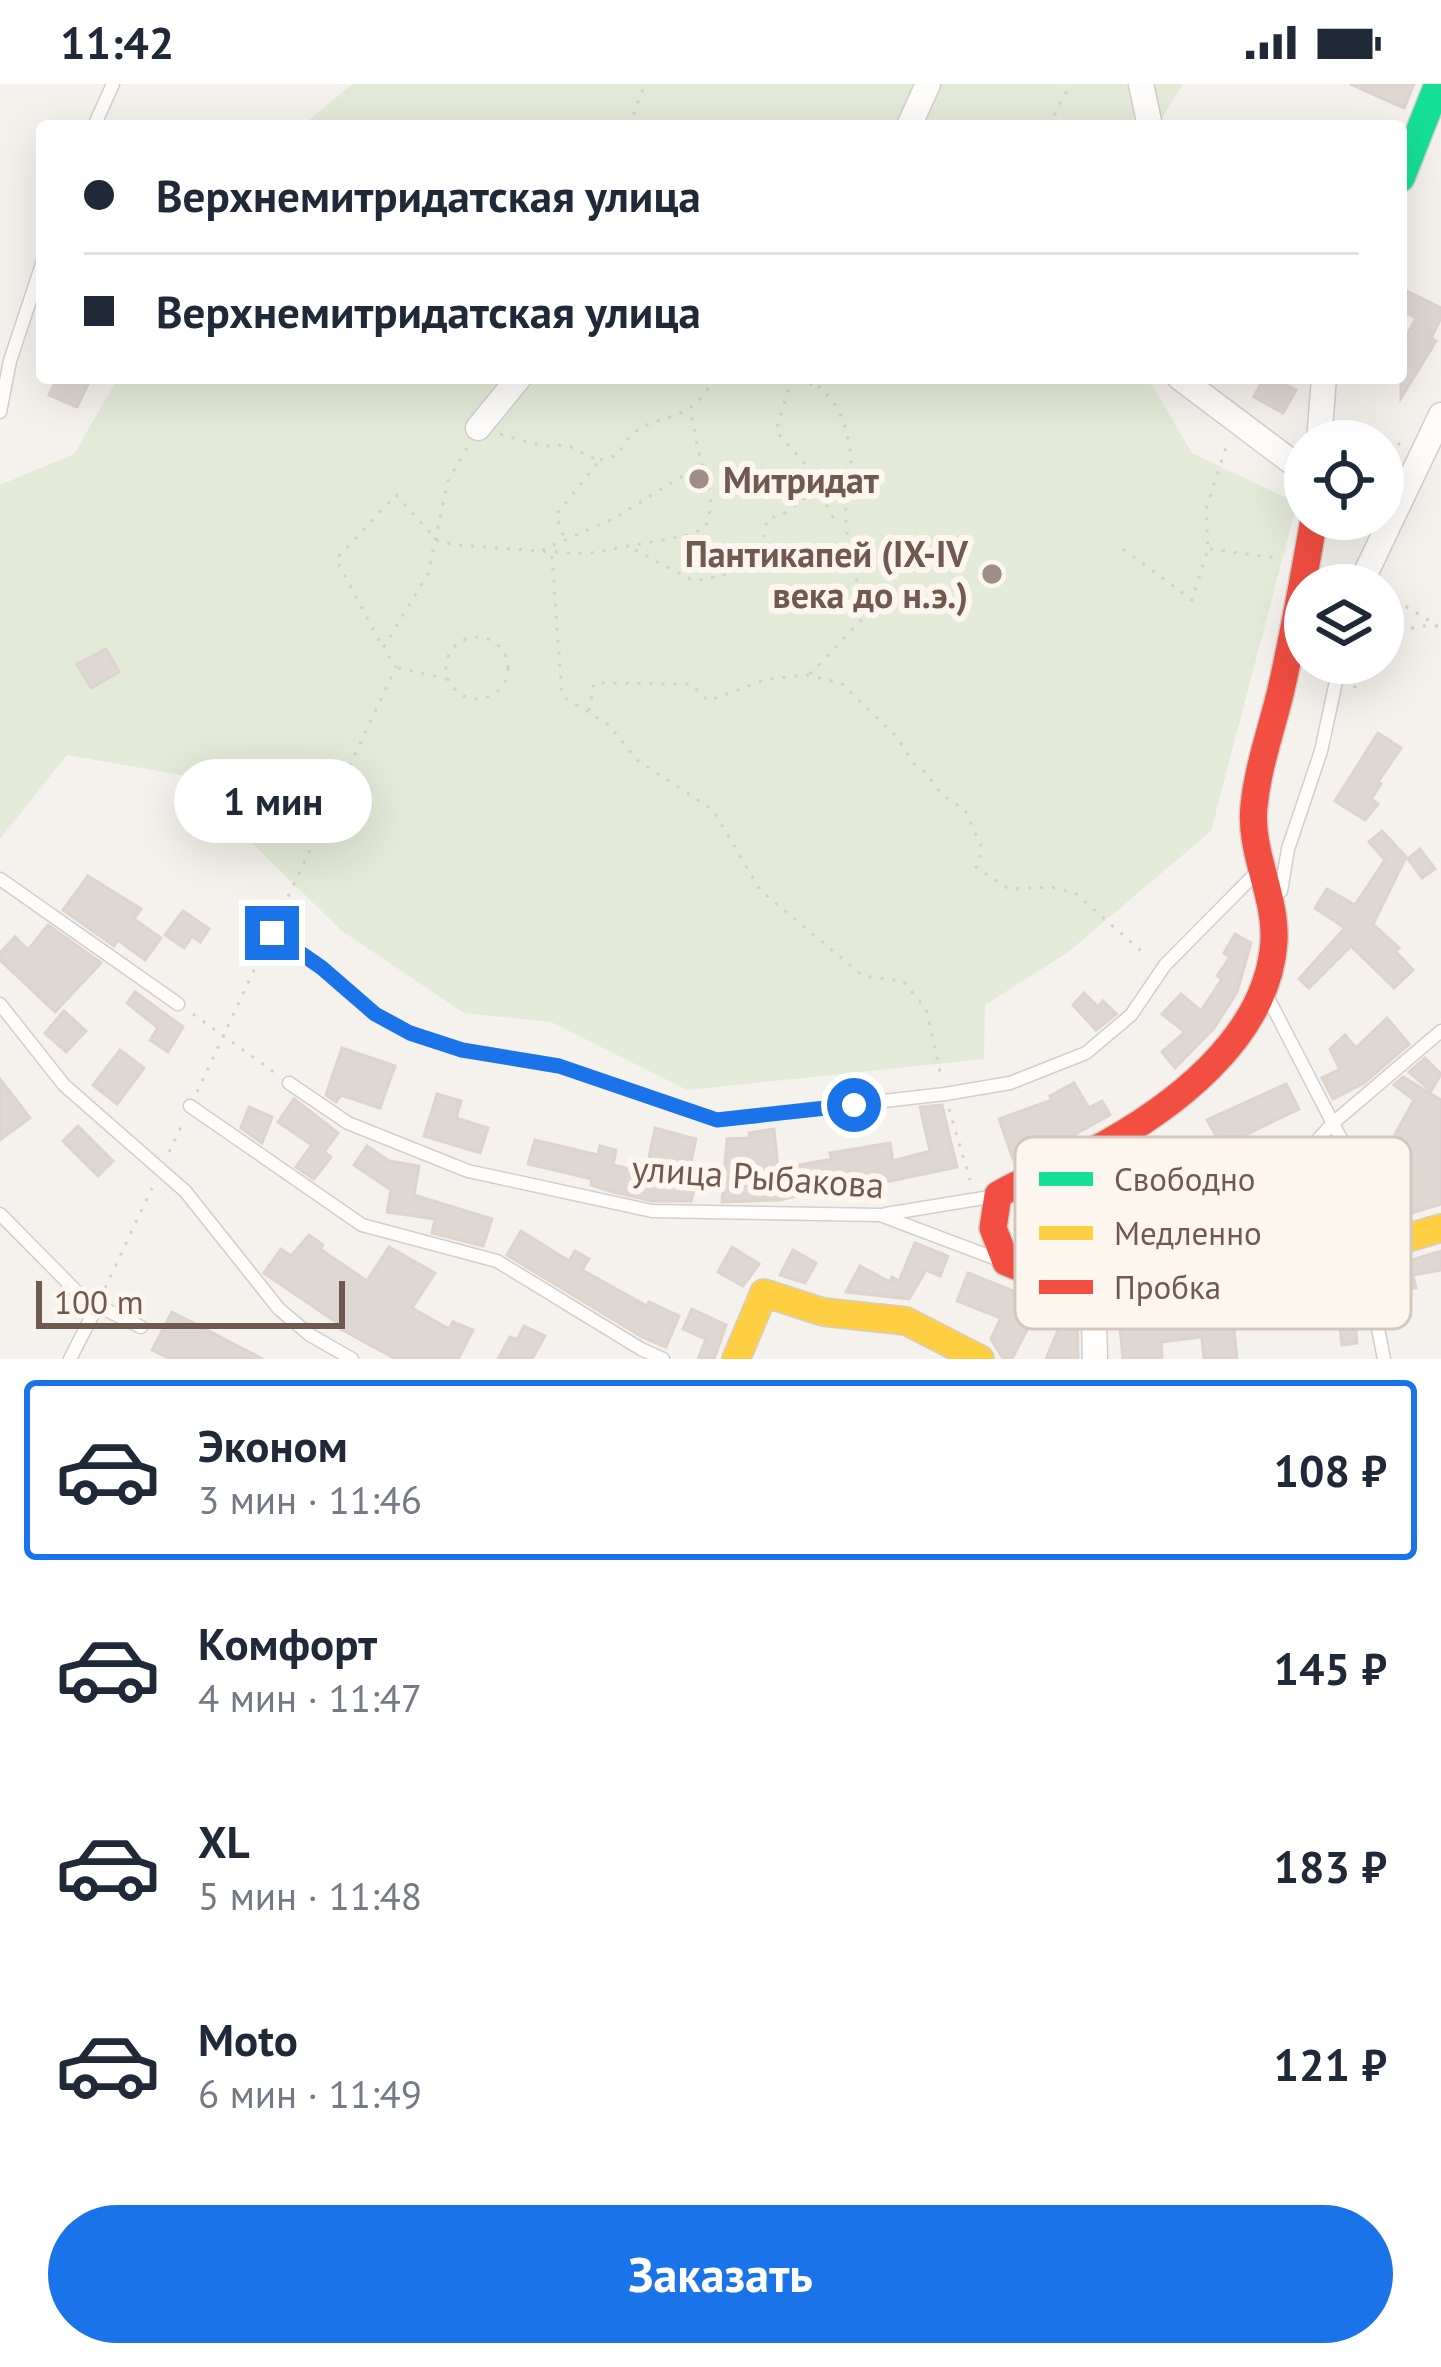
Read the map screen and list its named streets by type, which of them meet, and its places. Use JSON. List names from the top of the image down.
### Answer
{
  "streets": {
    "street": ["улица Рыбакова"]
  },
  "places": ["Митридат", "Пантикапей (IX-IV века до н.э.)"],
  "legend": ["Свободно", "Медленно", "Пробка"],
  "scale_bar": "100 m",
  "page": {
    "status": "11:42",
    "banner": ["Верхнемитридатская улица", "Верхнемитридатская улица"],
    "bubble": "1 мин",
    "scale": "100 m",
    "list": [
      {
        "name": "Эконом",
        "note": "3 мин · 11:46",
        "value": "108 ₽"
      },
      {
        "name": "Комфорт",
        "note": "4 мин · 11:47",
        "value": "145 ₽"
      },
      {
        "name": "XL",
        "note": "5 мин · 11:48",
        "value": "183 ₽"
      },
      {
        "name": "Moto",
        "note": "6 мин · 11:49",
        "value": "121 ₽"
      }
    ],
    "buttons": "Заказать"
  }
}
